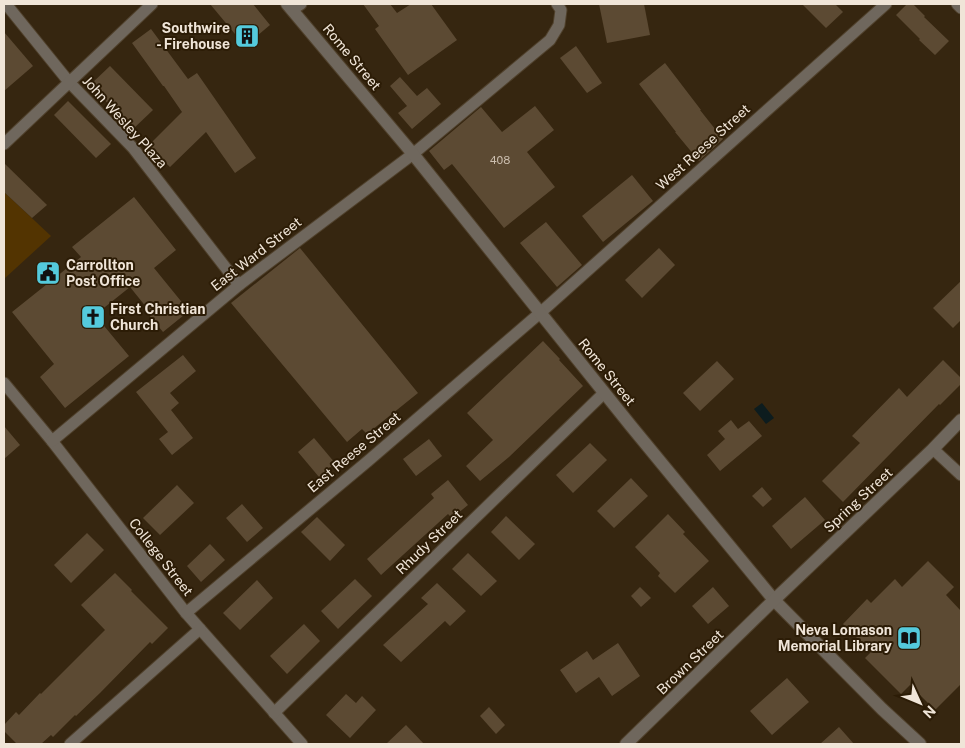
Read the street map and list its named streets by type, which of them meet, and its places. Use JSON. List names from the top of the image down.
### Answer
{
  "streets": {
    "street": [
      "Rome Street",
      "John Wesley Plaza",
      "West Reese Street",
      "East Ward Street",
      "East Reese Street",
      "Spring Street",
      "Rhudy Street",
      "College Street",
      "Brown Street"
    ]
  },
  "crossings": [
    ["Rome Street", "West Reese Street"],
    ["Rome Street", "East Ward Street"],
    ["Rome Street", "East Reese Street"],
    ["Rome Street", "Spring Street"],
    ["Rome Street", "Rhudy Street"],
    ["Rome Street", "Brown Street"],
    ["John Wesley Plaza", "East Ward Street"],
    ["West Reese Street", "East Reese Street"],
    ["East Ward Street", "College Street"],
    ["East Reese Street", "College Street"],
    ["Spring Street", "Brown Street"],
    ["Rhudy Street", "College Street"]
  ],
  "places": {
    "building": ["Southwire - Firehouse"],
    "public building": ["Carrollton Post Office"],
    "church": ["First Christian Church"],
    "library": ["Neva Lomason Memorial Library"]
  },
  "house_numbers": ["408"],
  "north": "bottom right"
}
